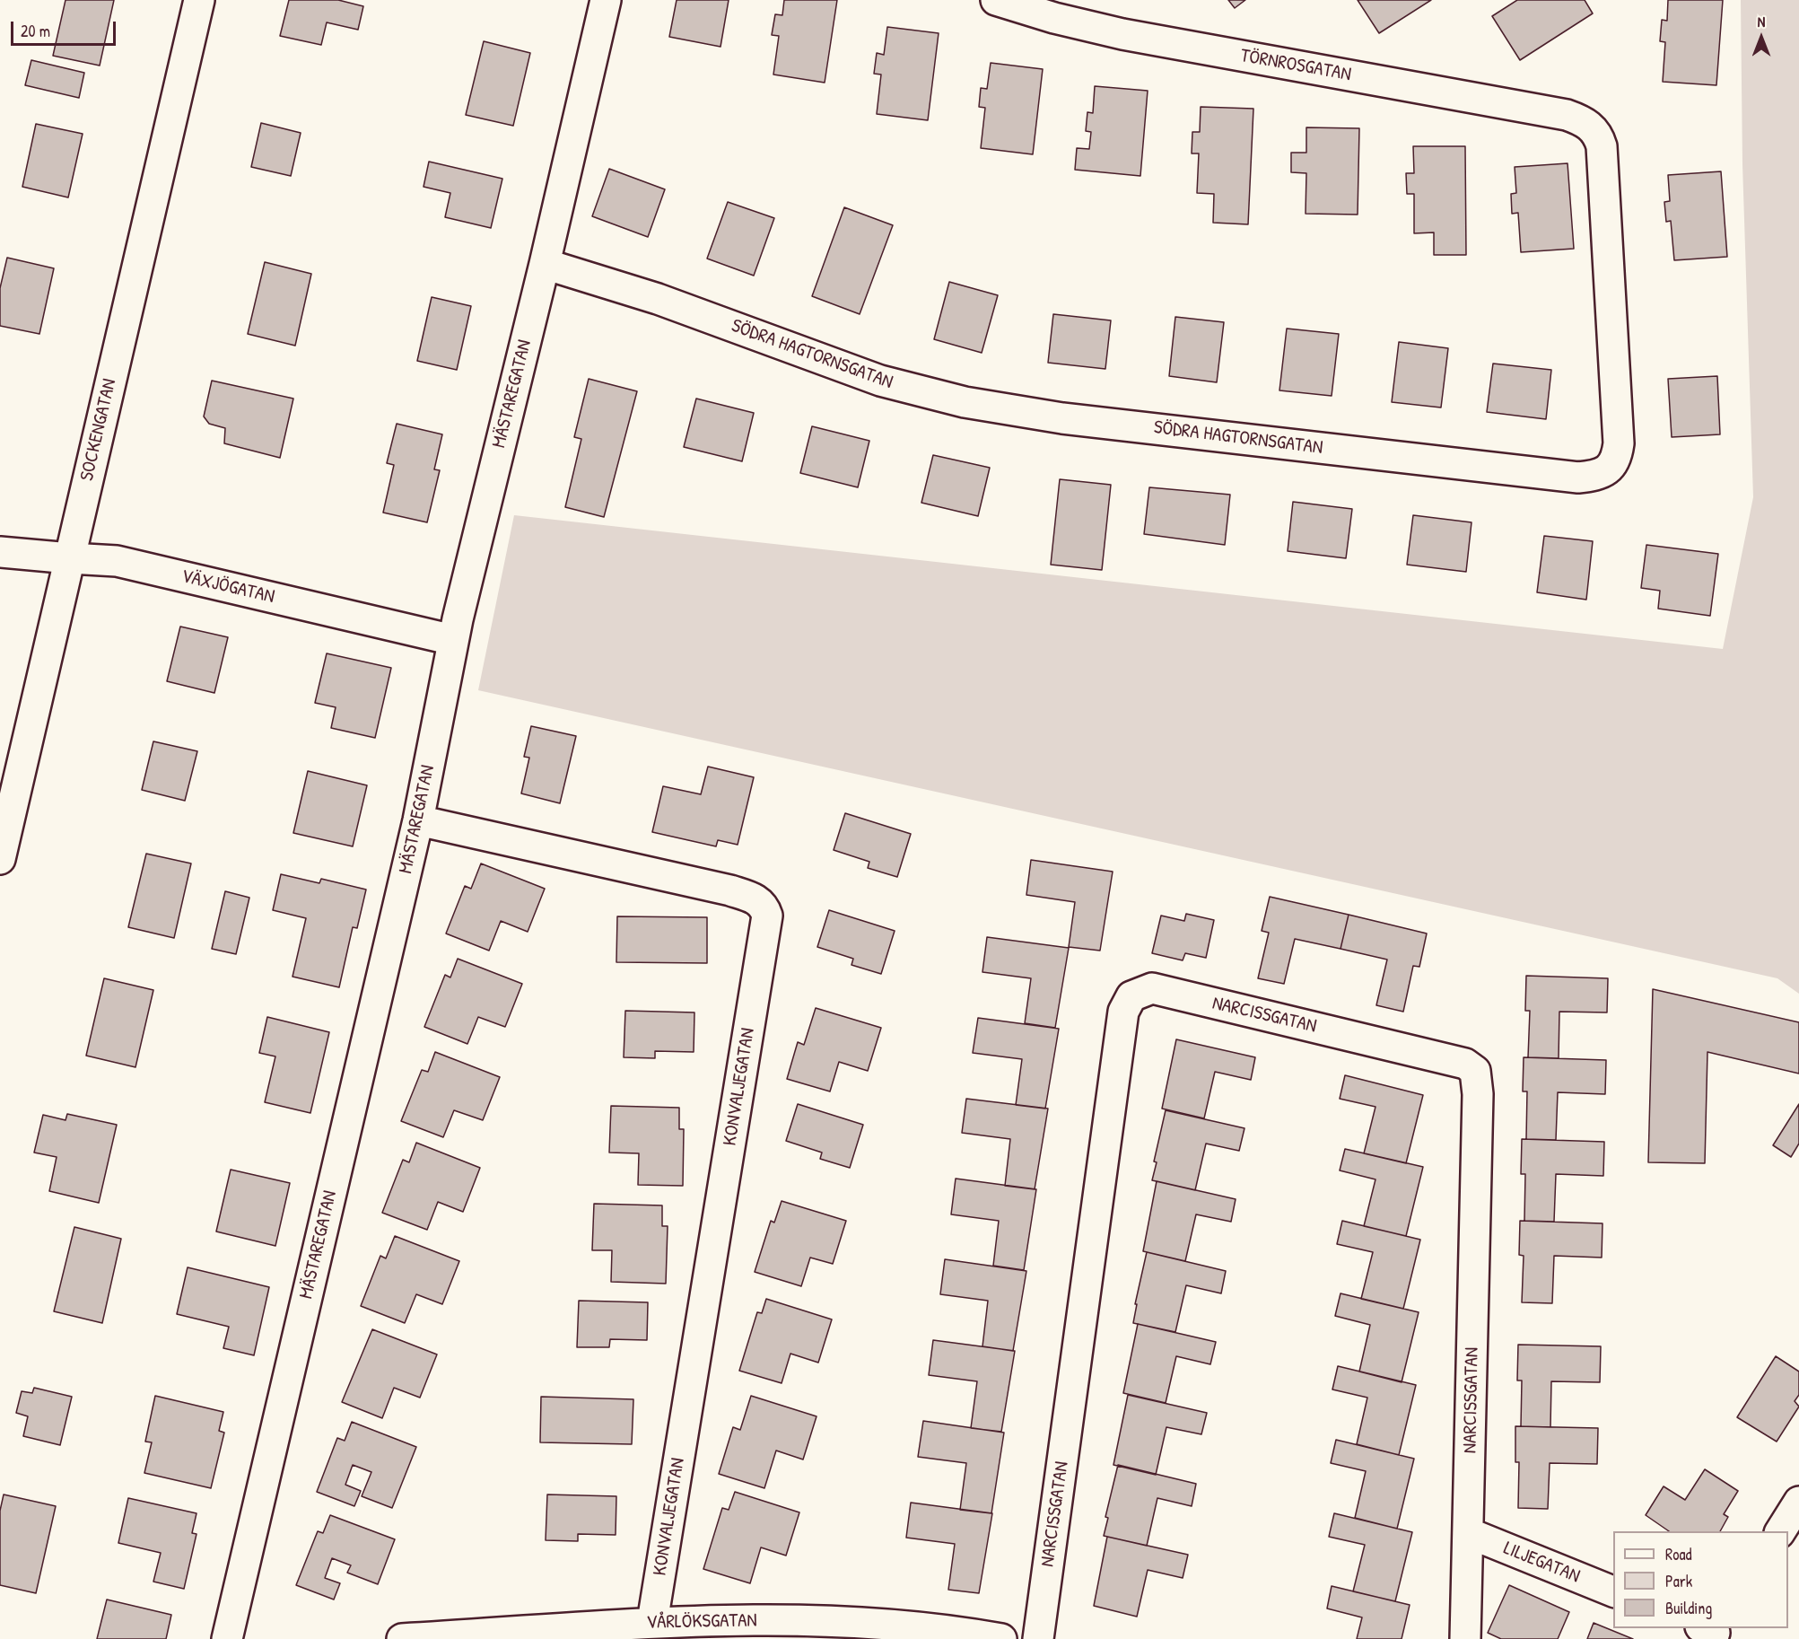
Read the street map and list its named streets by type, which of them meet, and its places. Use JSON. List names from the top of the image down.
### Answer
{
  "streets": {
    "street": [
      "TÖRNROSGATAN",
      "SÖDRA HAGTORNSGATAN",
      "MÄSTAREGATAN",
      "SOCKENGATAN",
      "VÄXJÖGATAN",
      "NARCISSGATAN",
      "KONVALJEGATAN",
      "LILJEGATAN",
      "VÅRLÖKSGATAN"
    ]
  },
  "crossings": [
    ["TÖRNROSGATAN", "SÖDRA HAGTORNSGATAN"],
    ["SÖDRA HAGTORNSGATAN", "MÄSTAREGATAN"],
    ["MÄSTAREGATAN", "VÄXJÖGATAN"],
    ["MÄSTAREGATAN", "KONVALJEGATAN"],
    ["SOCKENGATAN", "VÄXJÖGATAN"],
    ["NARCISSGATAN", "LILJEGATAN"],
    ["KONVALJEGATAN", "VÅRLÖKSGATAN"]
  ],
  "legend": ["Road", "Park", "Building"],
  "scale_bar": "20 m",
  "north": "top"
}
